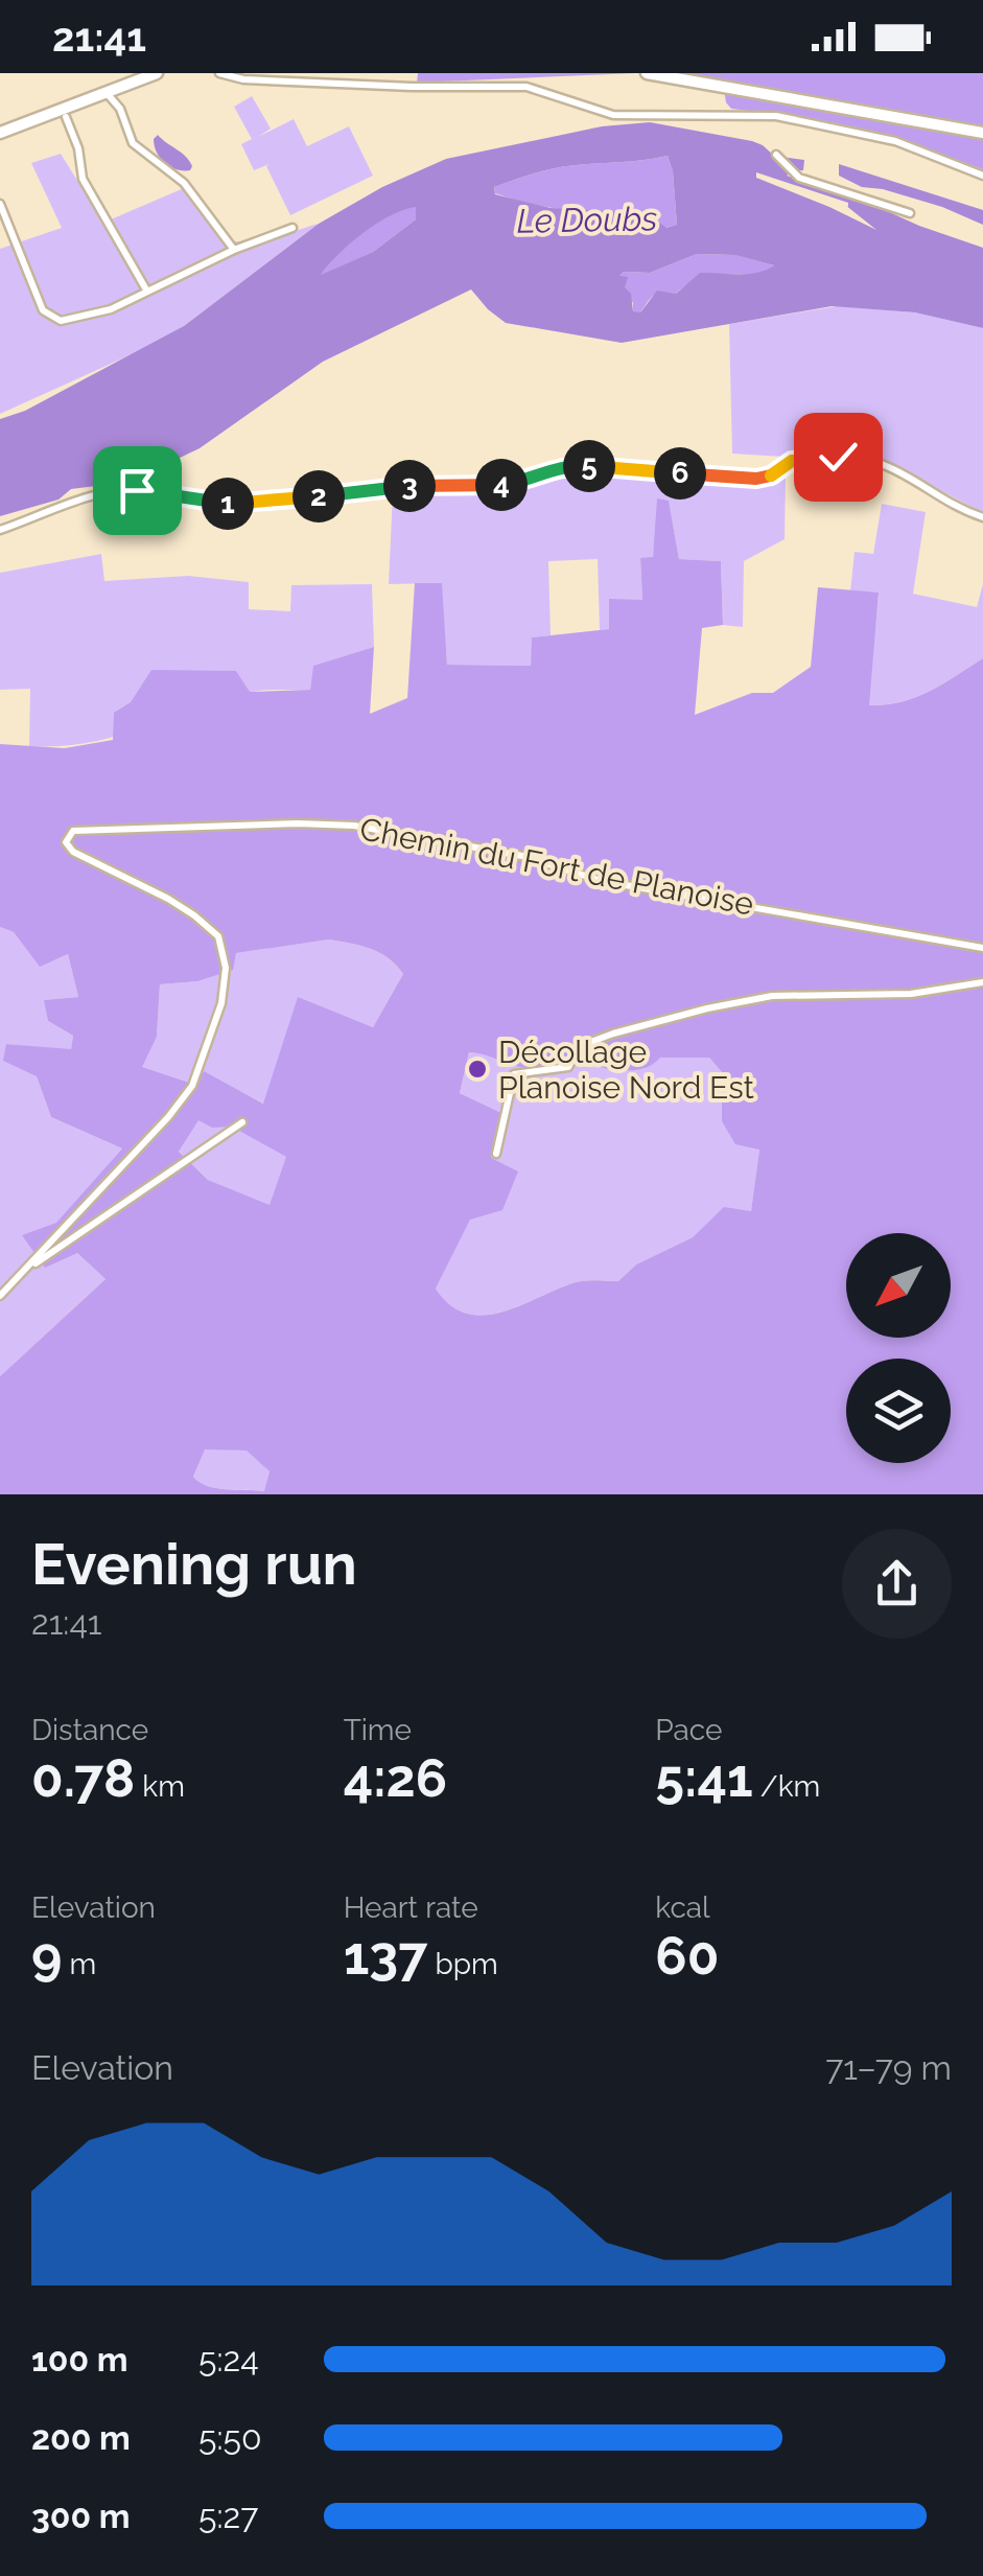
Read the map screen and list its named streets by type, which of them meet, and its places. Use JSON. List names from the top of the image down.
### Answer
{
  "streets": {
    "street": ["Chemin du Fort de Planoise"]
  },
  "water": ["Le Doubs"],
  "places": ["Décollage Planoise Nord Est"],
  "north": "bottom left",
  "page": {
    "status": "21:41",
    "pins": [
      "5",
      "6",
      "4",
      "3",
      "2",
      "1"
    ],
    "heading": ["Evening run", "21:41"],
    "stats": [
      ["Distance", "0.78 km"],
      ["Time", "4:26"],
      ["Pace", "5:41 /km"],
      ["Elevation", "9 m"],
      ["Heart rate", "137 bpm"],
      ["kcal", "60"]
    ],
    "chart": ["Elevation", "71–79 m"],
    "list": [
      {
        "name": "100 m",
        "note": "5:24"
      },
      {
        "name": "200 m",
        "note": "5:50"
      },
      {
        "name": "300 m",
        "note": "5:27"
      }
    ]
  }
}
